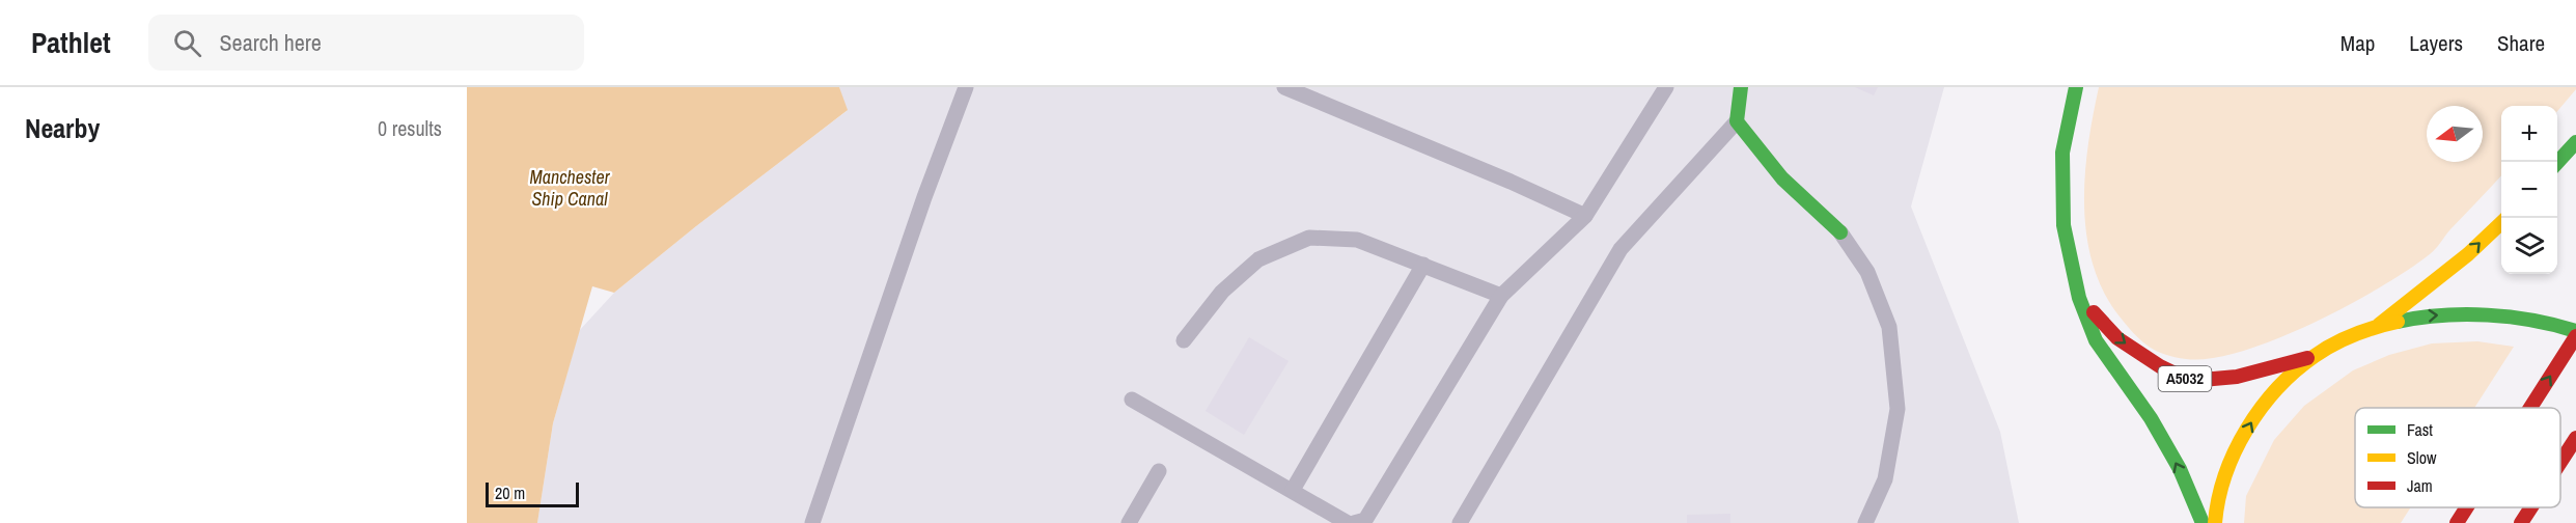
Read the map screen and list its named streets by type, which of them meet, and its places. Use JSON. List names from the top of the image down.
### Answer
{
  "streets": {
    "main road": ["A5032"]
  },
  "water": ["Manchester Ship Canal"],
  "legend": ["Fast", "Slow", "Jam"],
  "scale_bar": "20 m",
  "north": "left",
  "page": {
    "header": "Pathlet",
    "search": "Search here",
    "nav": ["Map", "Layers", "Share"],
    "heading": ["Nearby", "0 results"],
    "map_buttons": ["+", "−"],
    "scale": "20 m"
  }
}
